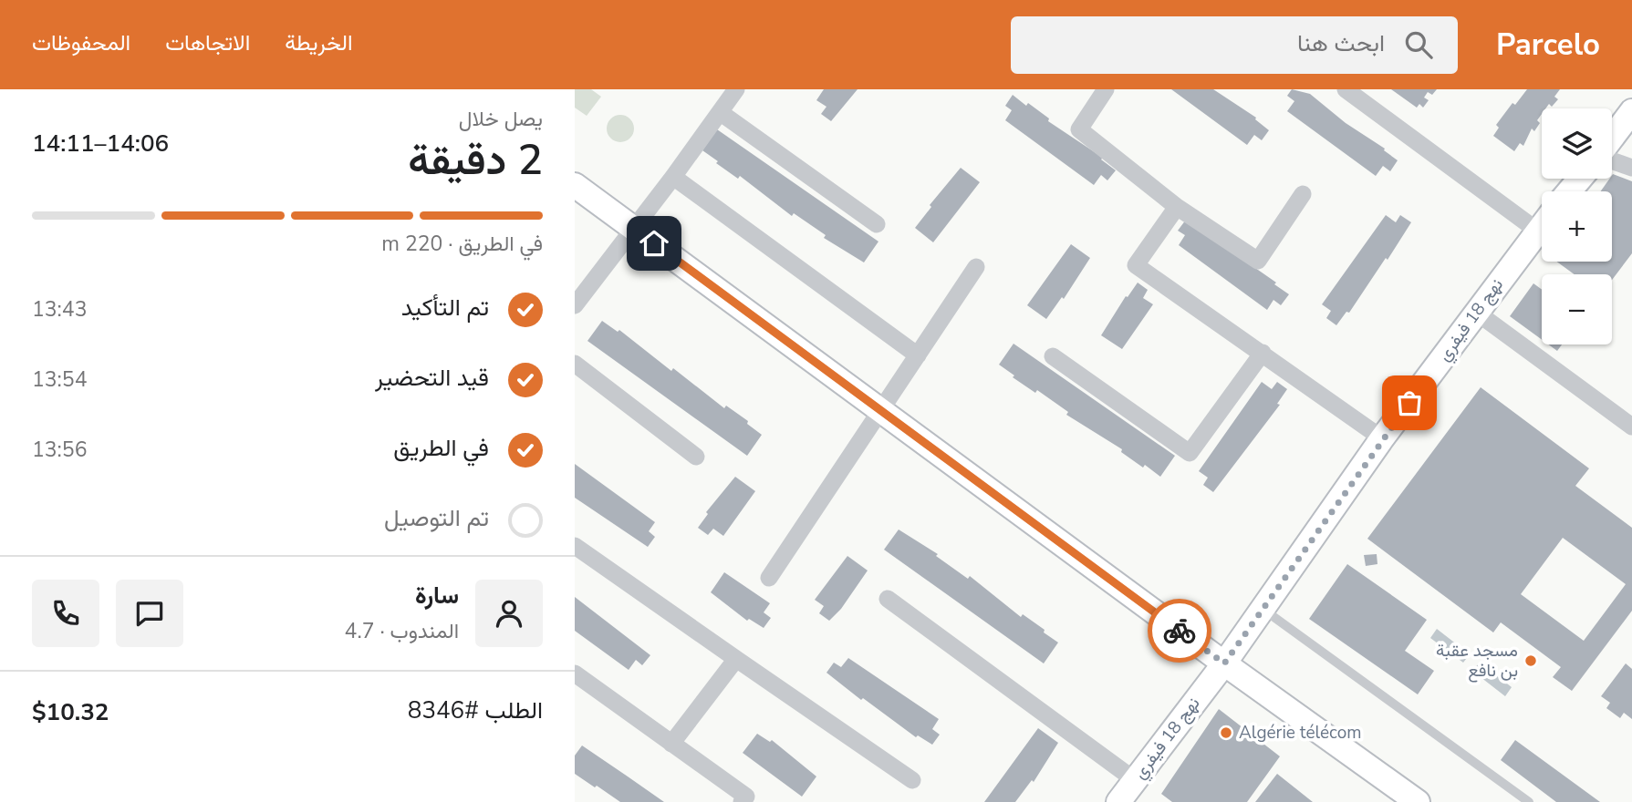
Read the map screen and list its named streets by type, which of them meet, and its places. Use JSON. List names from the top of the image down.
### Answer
{
  "streets": {
    "main road": ["نهج 18 فيفري"]
  },
  "places": ["مسجد عقبة بن نافع", "Algérie télécom"],
  "page": {
    "header": "Parcelo",
    "search": "ابحث هنا",
    "nav": ["الخريطة", "الاتجاهات", "المحفوظات"],
    "heading": ["2 دقيقة", "يصل خلال", "14:06–14:11"],
    "panel": [
      "سارة",
      "المندوب · 4.7",
      "الطلب #8346",
      "$10.32"
    ],
    "map_buttons": ["+", "−"],
    "bar": "في الطريق · 220 m",
    "list": [
      ["تم التأكيد", "13:43"],
      ["قيد التحضير", "13:54"],
      ["في الطريق", "13:56"],
      "تم التوصيل"
    ]
  }
}
